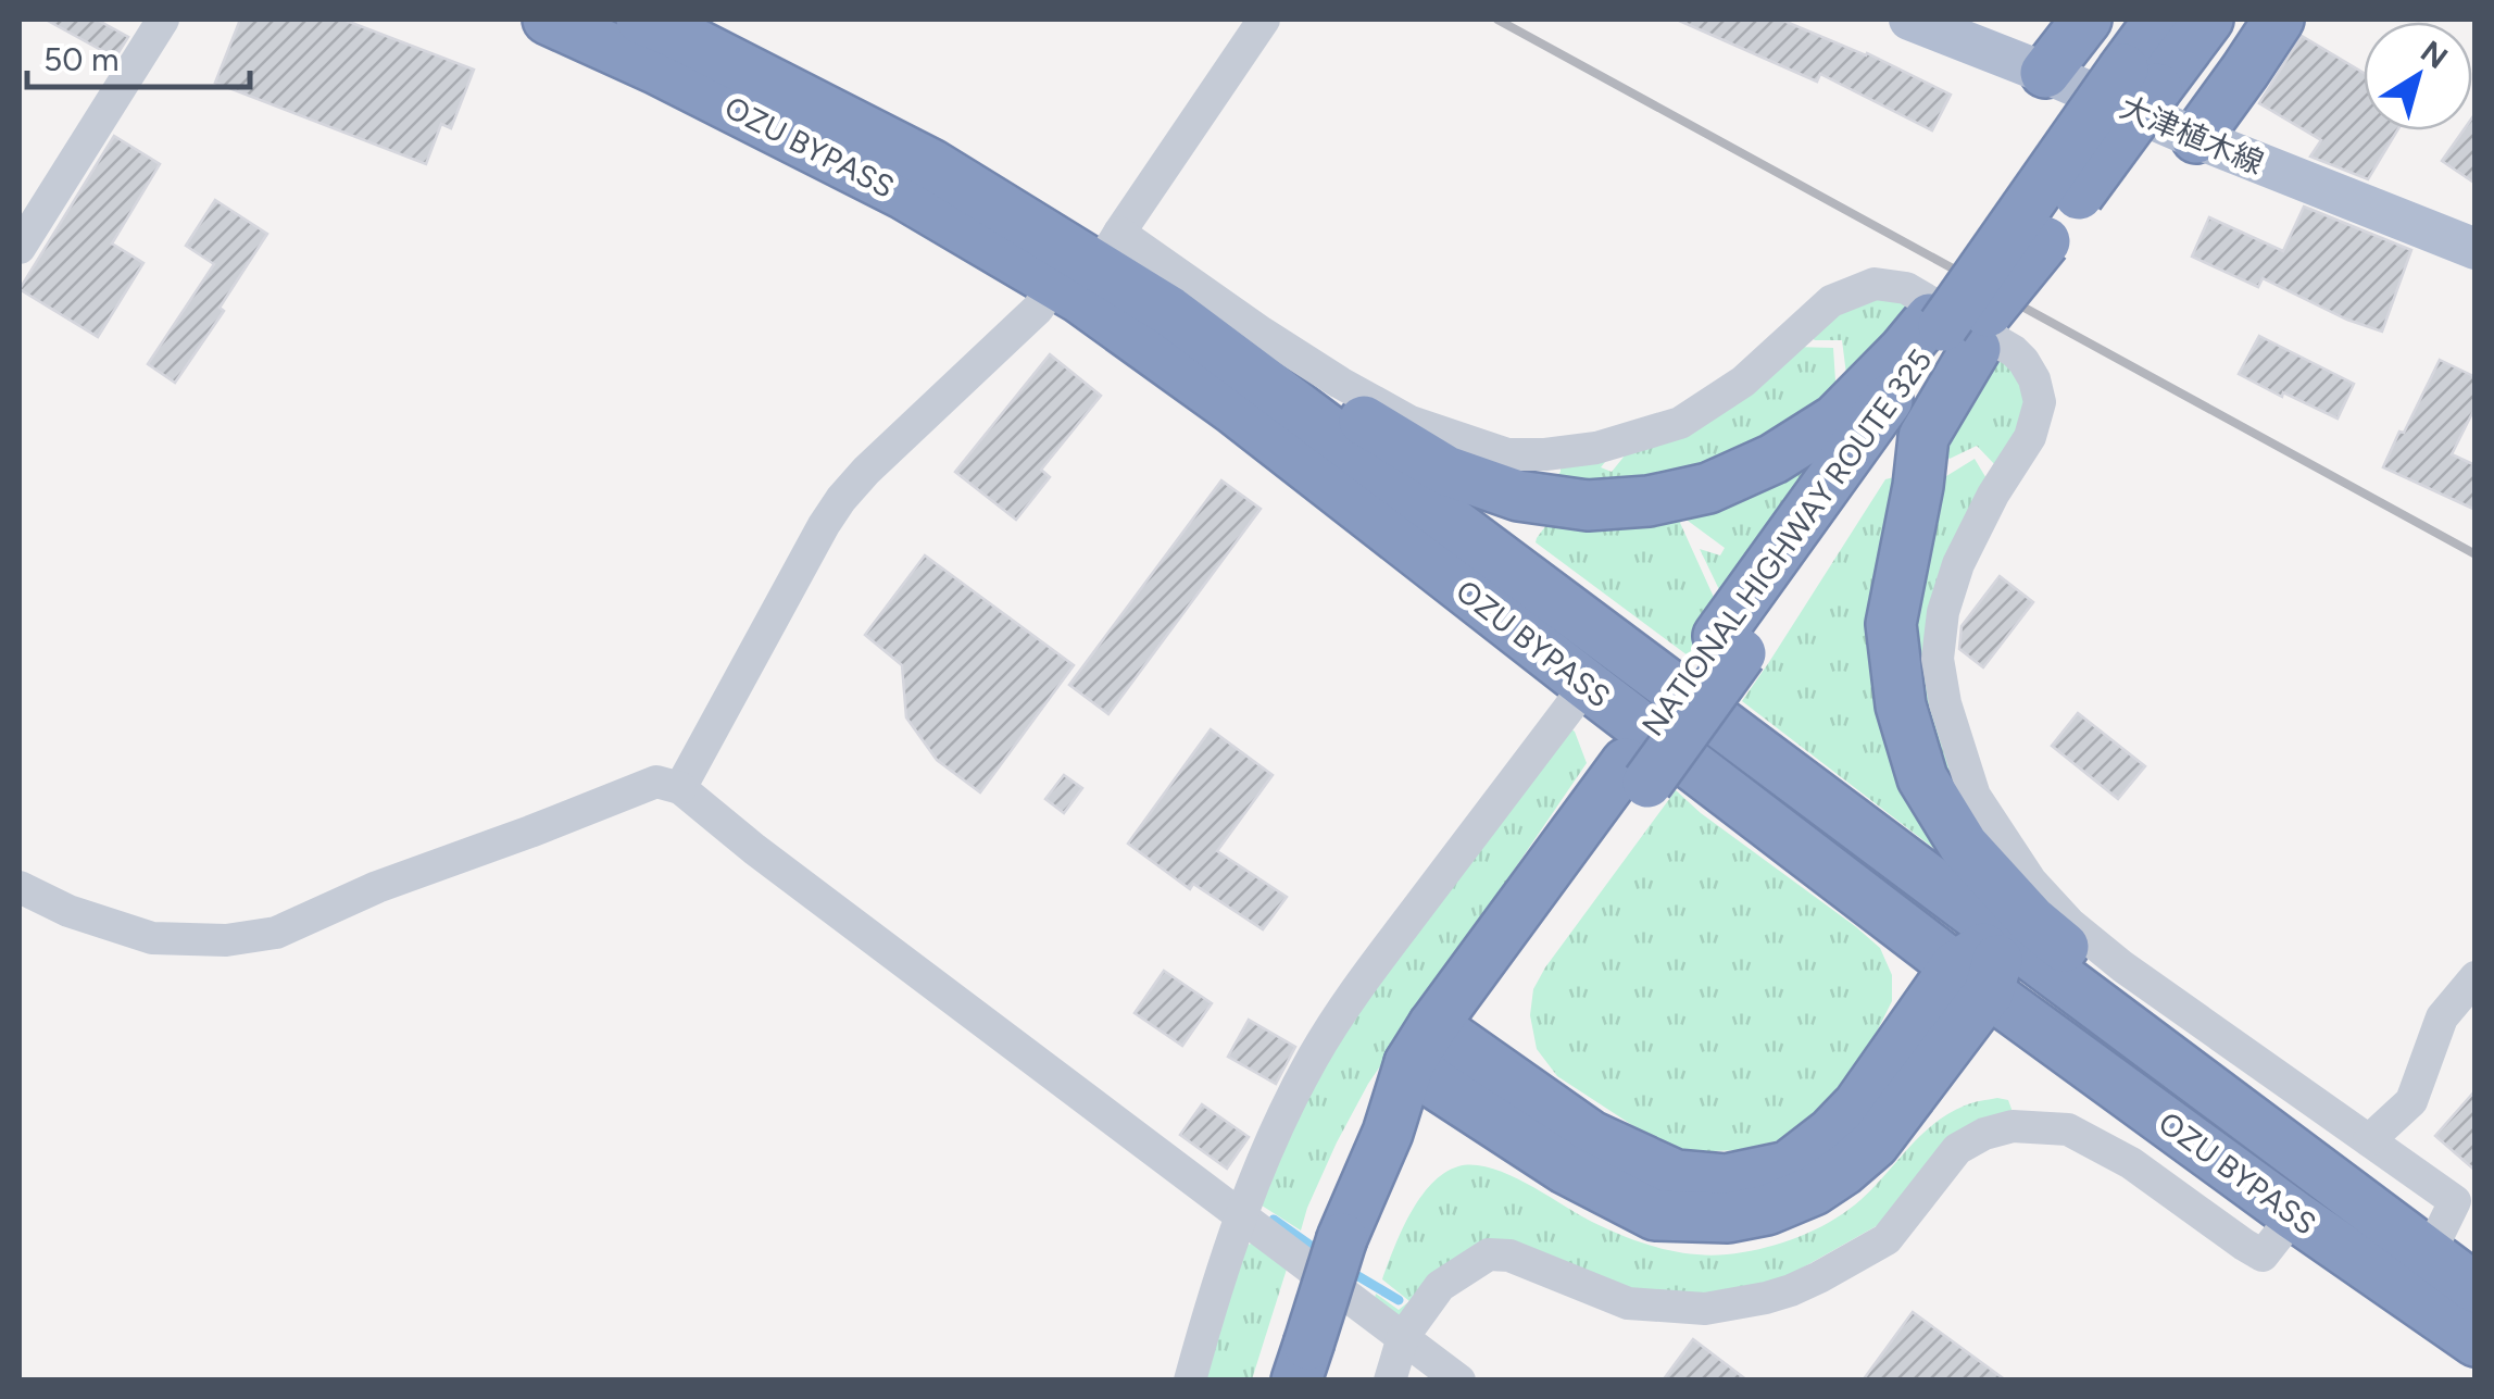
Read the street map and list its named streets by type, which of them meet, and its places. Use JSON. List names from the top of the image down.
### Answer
{
  "streets": {
    "highway": ["OZU BYPASS", "NATIONAL HIGHWAY ROUTE 325"],
    "main road": ["大津植木線"]
  },
  "scale_bar": "50 m",
  "north": "top right"
}
